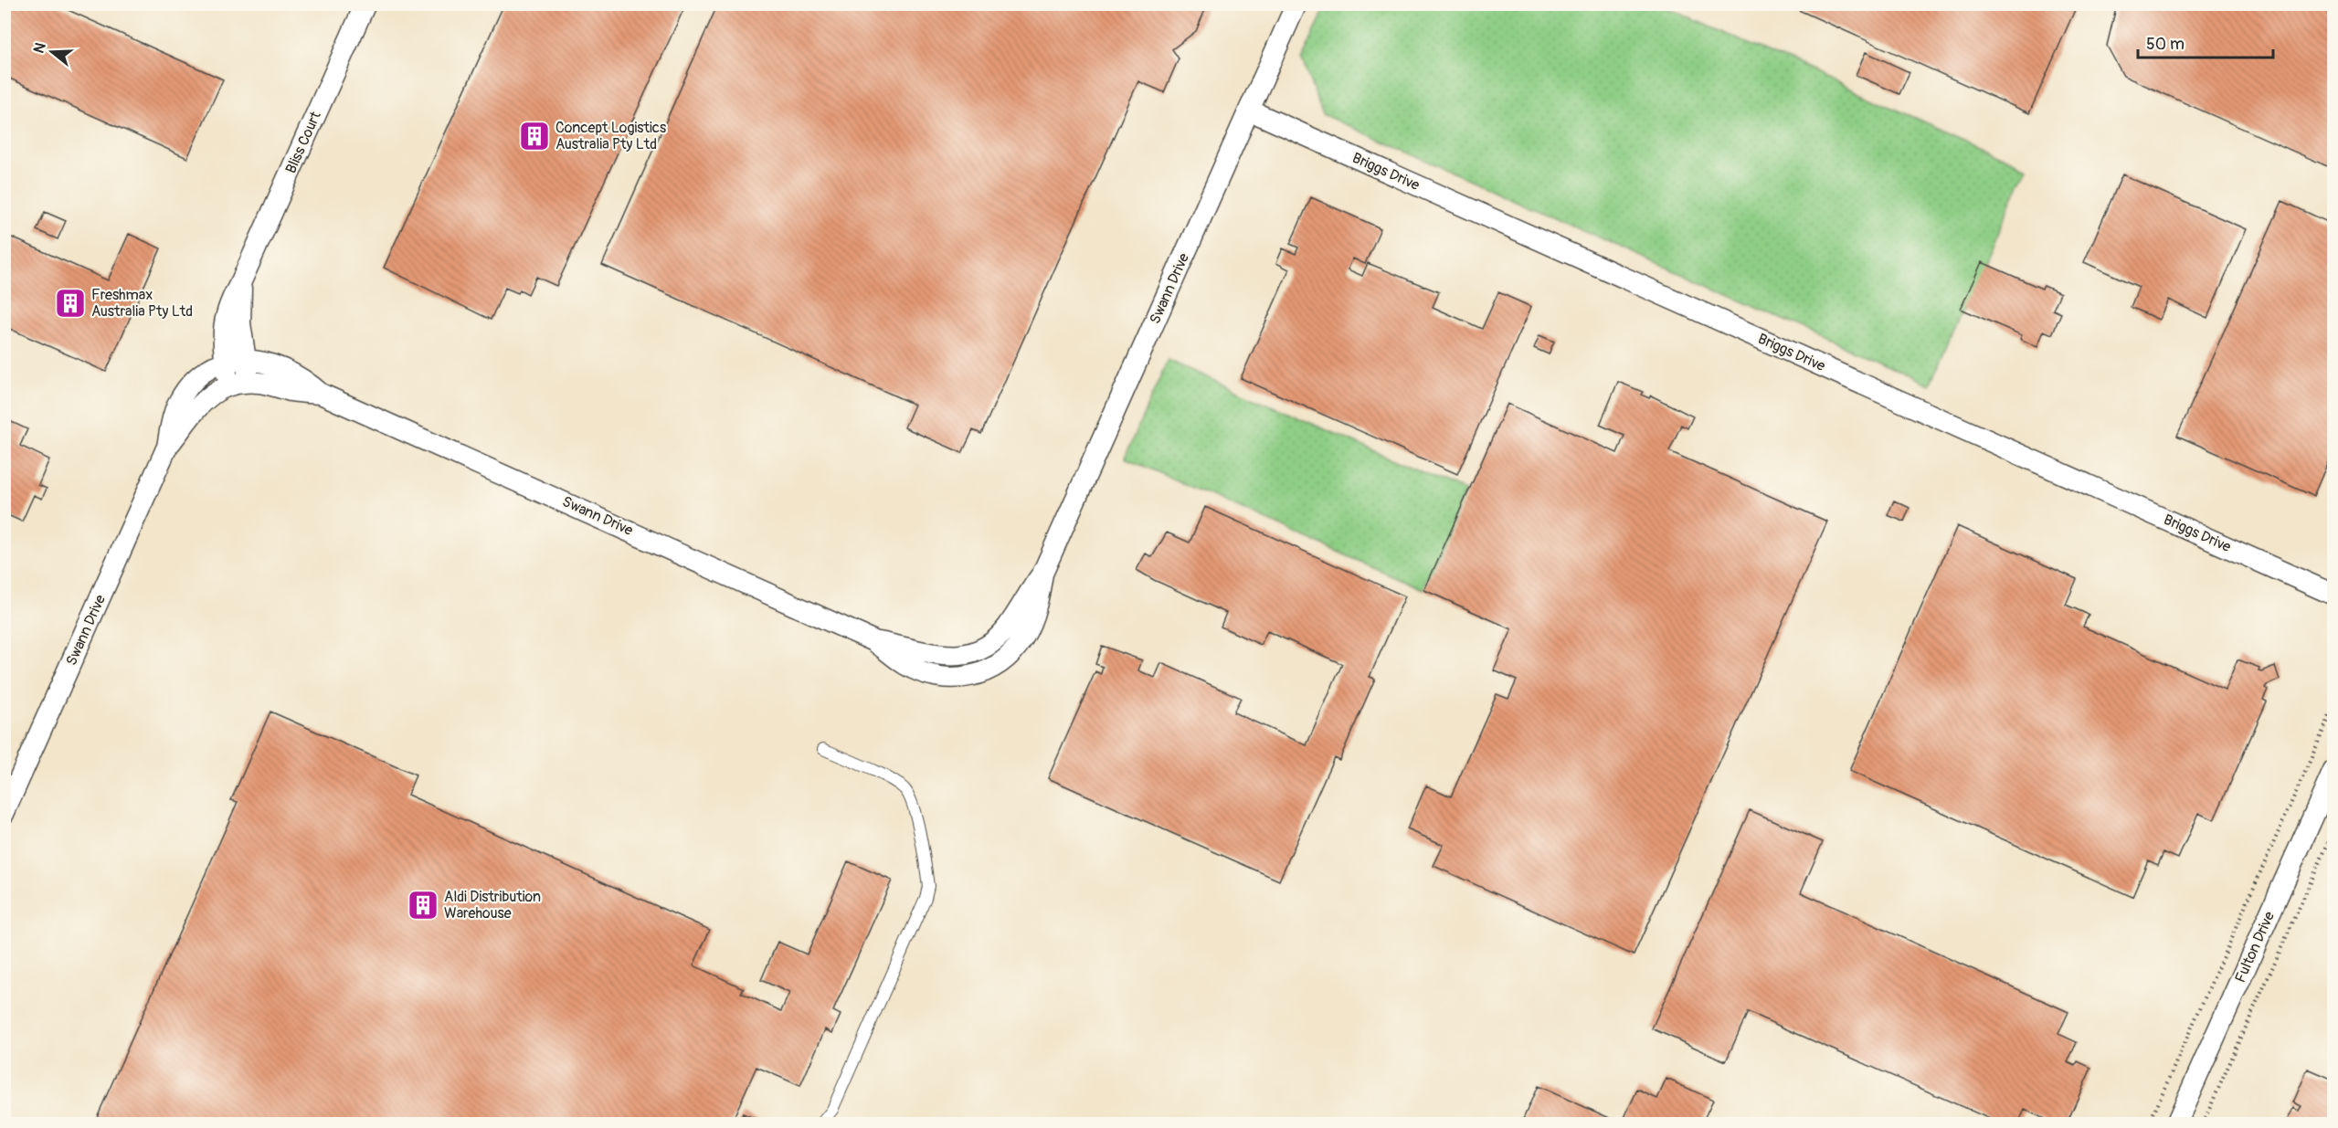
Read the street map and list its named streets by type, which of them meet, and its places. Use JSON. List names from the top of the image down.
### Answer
{
  "streets": {
    "street": [
      "Bliss Court",
      "Briggs Drive",
      "Swann Drive",
      "Fulton Drive"
    ]
  },
  "crossings": [
    ["Bliss Court", "Swann Drive"],
    ["Briggs Drive", "Swann Drive"]
  ],
  "places": {
    "building": ["Concept Logistics Australia Pty Ltd", "Freshmax Australia Pty Ltd", "Aldi Distribution Warehouse"]
  },
  "scale_bar": "50 m",
  "north": "left"
}
